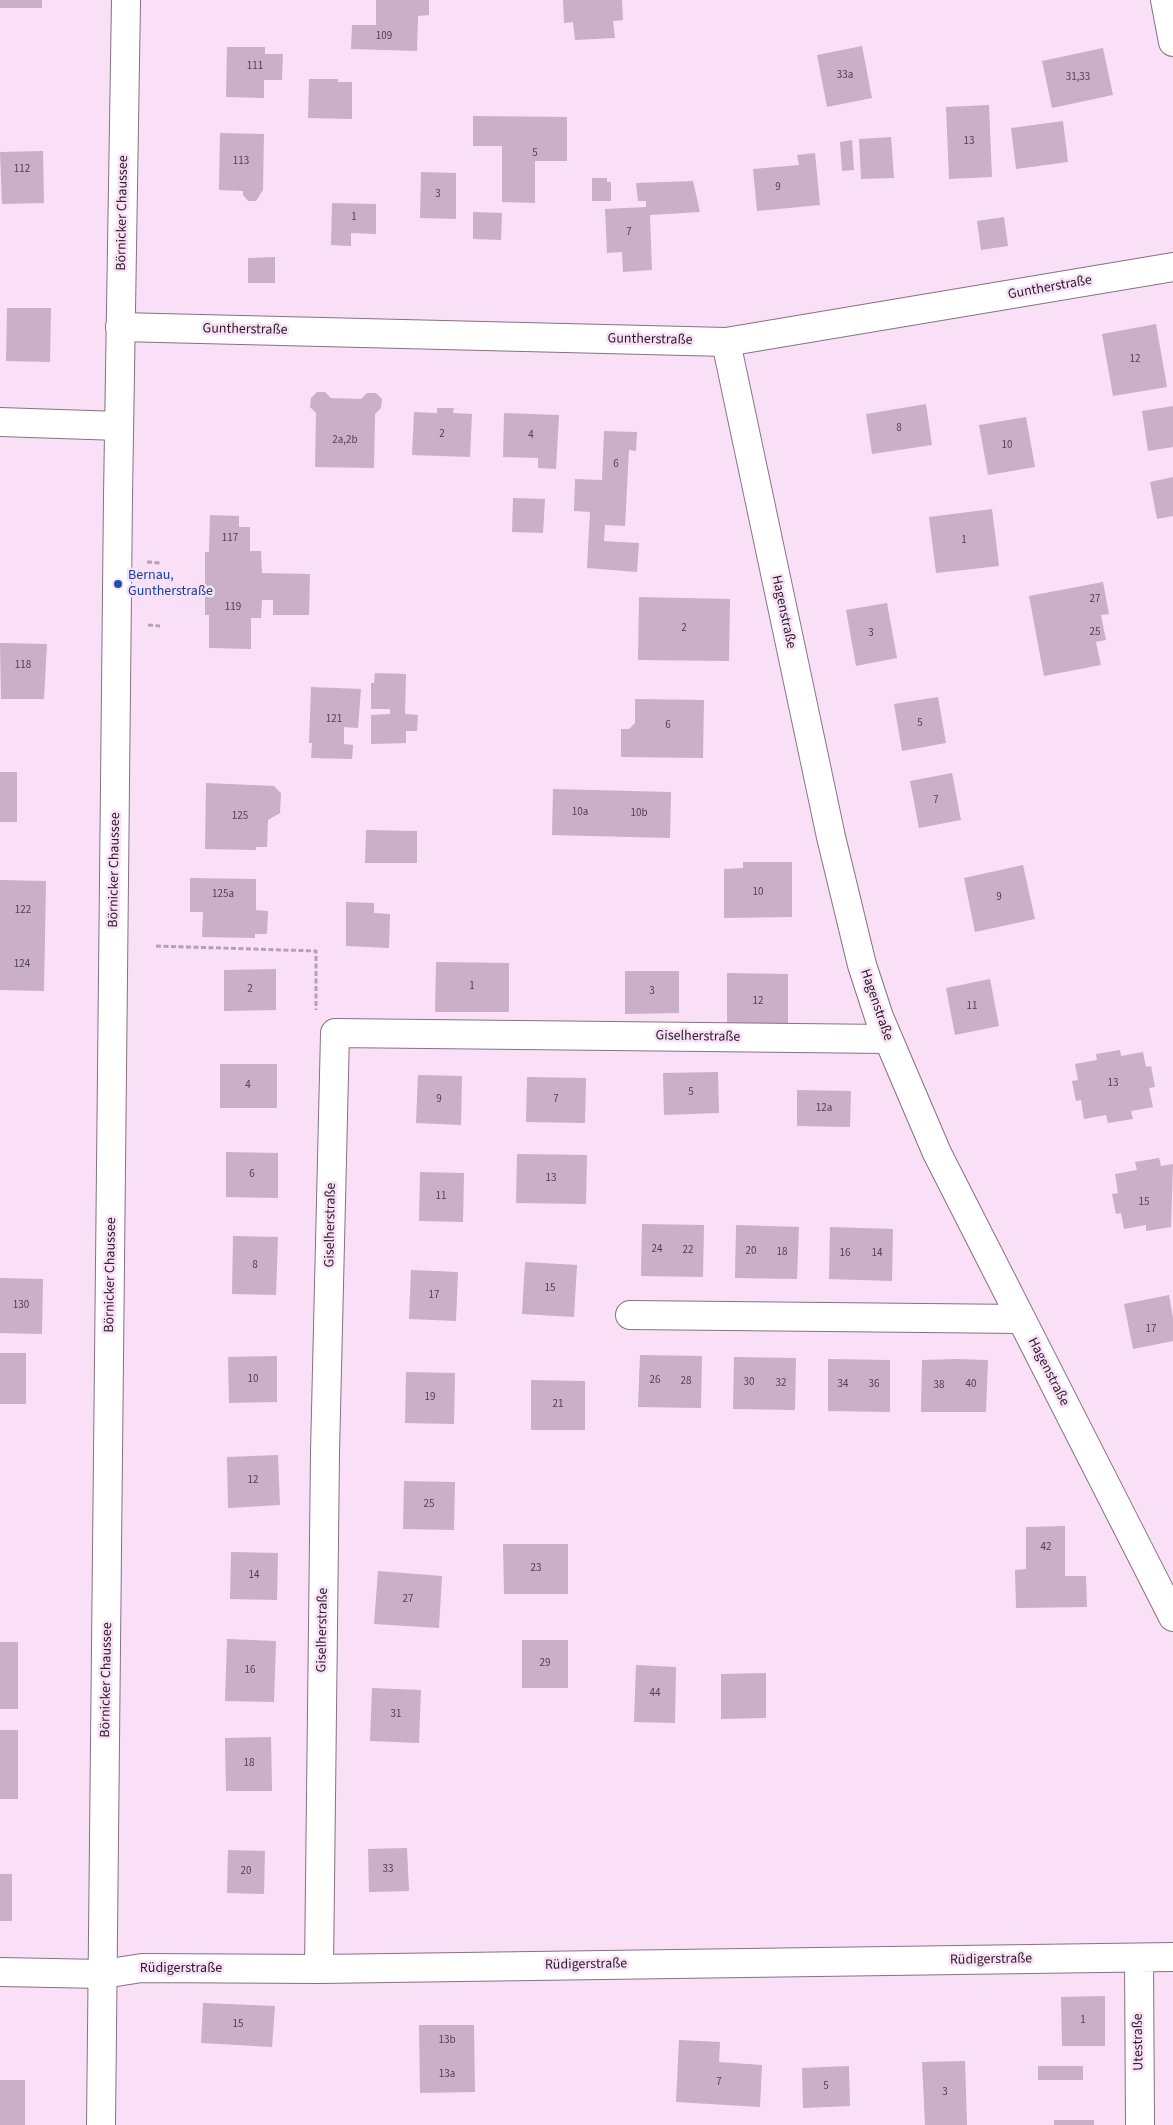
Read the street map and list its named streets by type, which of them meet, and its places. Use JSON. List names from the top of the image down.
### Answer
{
  "streets": {
    "street": [
      "Börnicker Chaussee",
      "Guntherstraße",
      "Hagenstraße",
      "Giselherstraße",
      "Rüdigerstraße",
      "Utestraße"
    ]
  },
  "crossings": [
    ["Börnicker Chaussee", "Guntherstraße"],
    ["Börnicker Chaussee", "Rüdigerstraße"],
    ["Guntherstraße", "Hagenstraße"],
    ["Hagenstraße", "Giselherstraße"],
    ["Giselherstraße", "Rüdigerstraße"],
    ["Rüdigerstraße", "Utestraße"]
  ],
  "places": ["Bernau, Guntherstraße"],
  "house_numbers": [
    "109",
    "111",
    "33a",
    "31,33",
    "13",
    "5",
    "113",
    "112",
    "9",
    "3",
    "1",
    "7",
    "12",
    "8",
    "2",
    "4",
    "2a,2b",
    "10",
    "6",
    "117",
    "1",
    "27",
    "119",
    "2",
    "25",
    "3",
    "118",
    "121",
    "5",
    "6",
    "7",
    "10a",
    "10b",
    "125",
    "10",
    "125a",
    "9",
    "122",
    "124",
    "1",
    "2",
    "3",
    "12",
    "11",
    "13",
    "4",
    "5",
    "9",
    "7",
    "12a",
    "6",
    "13",
    "11",
    "15",
    "24",
    "22",
    "20",
    "18",
    "16",
    "14",
    "8",
    "15",
    "17",
    "130",
    "17",
    "10",
    "26",
    "28",
    "30",
    "32",
    "34",
    "36",
    "40",
    "38",
    "19",
    "21",
    "12",
    "25",
    "42",
    "23",
    "14",
    "27",
    "29",
    "16",
    "44",
    "31",
    "18",
    "33",
    "20",
    "1",
    "15",
    "13b",
    "13a",
    "7",
    "5",
    "3"
  ]
}
